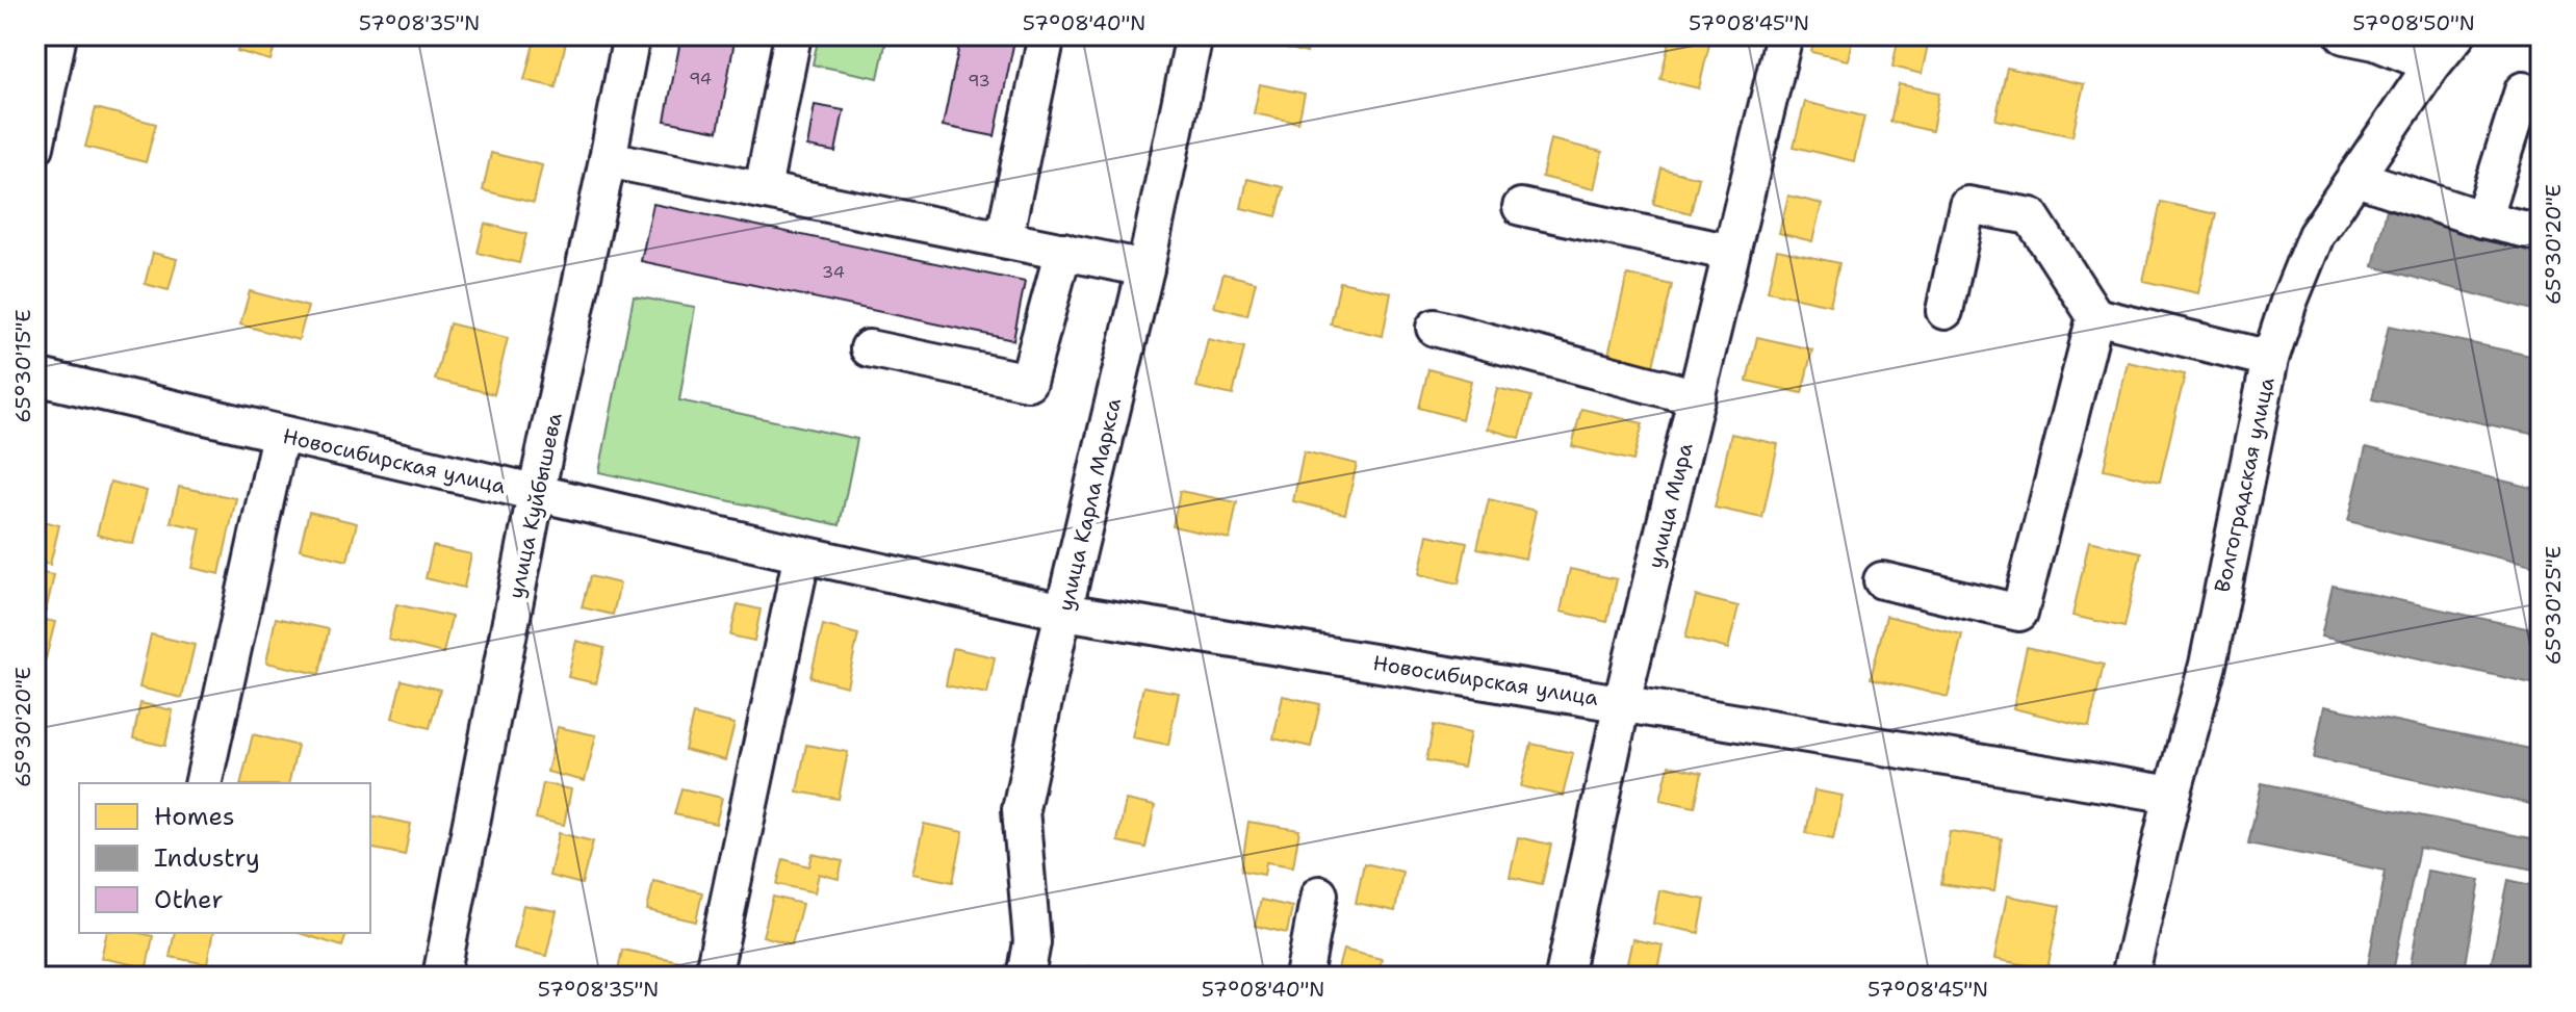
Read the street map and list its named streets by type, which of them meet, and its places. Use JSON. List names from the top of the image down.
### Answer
{
  "streets": {
    "street": [
      "Новосибирская улица",
      "Волгоградская улица",
      "улица Карла Маркса",
      "улица Куйбышева",
      "улица Мира"
    ]
  },
  "crossings": [
    ["Новосибирская улица", "Волгоградская улица"],
    ["Новосибирская улица", "улица Карла Маркса"],
    ["Новосибирская улица", "улица Куйбышева"],
    ["Новосибирская улица", "улица Мира"]
  ],
  "house_numbers": ["94", "93", "34"],
  "legend": ["Homes", "Industry", "Other"],
  "coordinates": [
    "57°08'35\"N",
    "57°08'40\"N",
    "57°08'45\"N",
    "57°08'50\"N",
    "65°30'20\"E",
    "65°30'15\"E",
    "65°30'25\"E"
  ]
}
